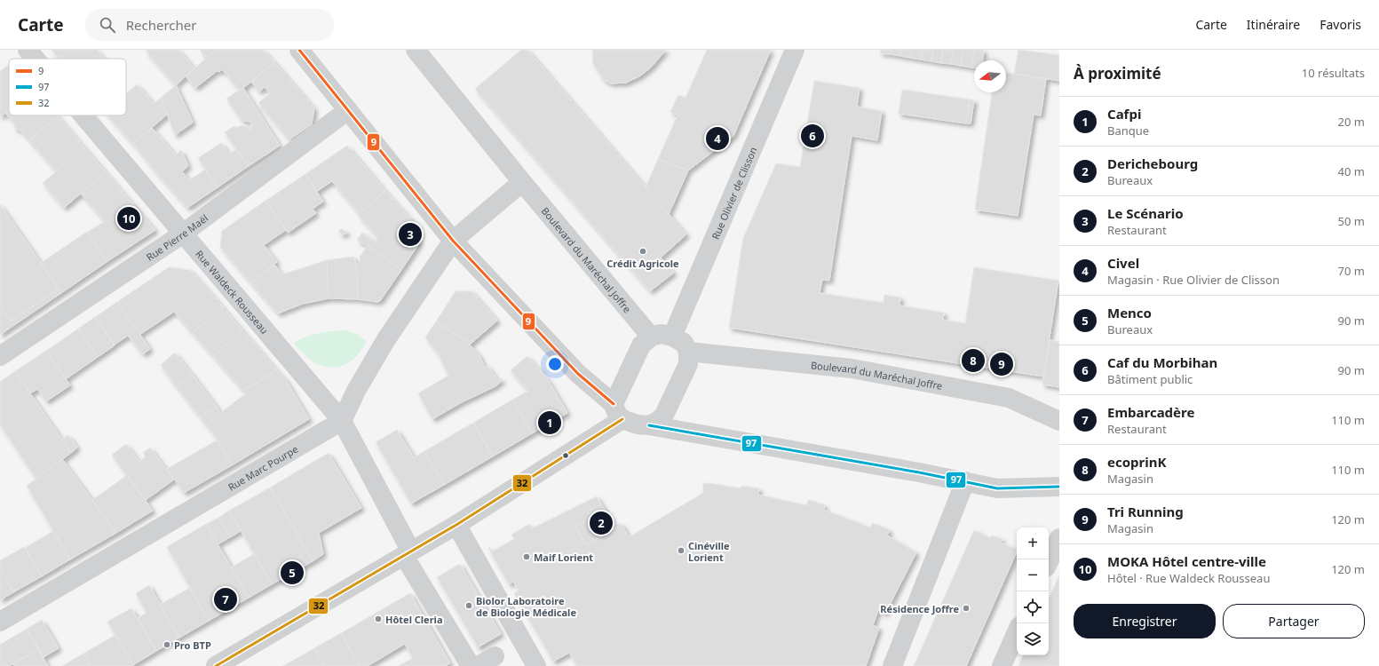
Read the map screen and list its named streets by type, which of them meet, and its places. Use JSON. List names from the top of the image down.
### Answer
{
  "streets": {
    "street": [
      "Rue Olivier de Clisson",
      "Rue Pierre Maël",
      "Boulevard du Maréchal Joffre",
      "Rue Waldeck Rousseau",
      "Rue Marc Pourpe"
    ]
  },
  "crossings": [
    ["Rue Pierre Maël", "Rue Waldeck Rousseau"],
    ["Rue Waldeck Rousseau", "Rue Marc Pourpe"]
  ],
  "places": [
    "Crédit Agricole",
    "Cinéville Lorient",
    "Maif Lorient",
    "Biolor Laboratoire de Biologie Médicale",
    "Résidence Joffre",
    "Hôtel Cleria",
    "Pro BTP"
  ],
  "lines": ["transit line 9", "transit line 32", "transit line 97"],
  "legend": ["9", "97", "32"],
  "north": "left",
  "page": {
    "header": "Carte",
    "search": "Rechercher",
    "nav": ["Carte", "Itinéraire", "Favoris"],
    "heading": ["À proximité", "10 résultats"],
    "list": [
      {
        "mark": "1",
        "name": "Cafpi",
        "note": "Banque",
        "value": "20 m"
      },
      {
        "mark": "2",
        "name": "Derichebourg",
        "note": "Bureaux",
        "value": "40 m"
      },
      {
        "mark": "3",
        "name": "Le Scénario",
        "note": "Restaurant",
        "value": "50 m"
      },
      {
        "mark": "4",
        "name": "Civel",
        "note": "Magasin · Rue Olivier de Clisson",
        "value": "70 m"
      },
      {
        "mark": "5",
        "name": "Menco",
        "note": "Bureaux",
        "value": "90 m"
      },
      {
        "mark": "6",
        "name": "Caf du Morbihan",
        "note": "Bâtiment public",
        "value": "90 m"
      },
      {
        "mark": "7",
        "name": "Embarcadère",
        "note": "Restaurant",
        "value": "110 m"
      },
      {
        "mark": "8",
        "name": "ecoprinK",
        "note": "Magasin",
        "value": "110 m"
      },
      {
        "mark": "9",
        "name": "Tri Running",
        "note": "Magasin",
        "value": "120 m"
      },
      {
        "mark": "10",
        "name": "MOKA Hôtel centre-ville",
        "note": "Hôtel · Rue Waldeck Rousseau",
        "value": "120 m"
      }
    ],
    "pins": [
      "6",
      "4",
      "10",
      "3",
      "8",
      "9",
      "1",
      "2",
      "5",
      "7"
    ],
    "map_buttons": ["+", "−"],
    "buttons": ["Enregistrer", "Partager"]
  }
}
